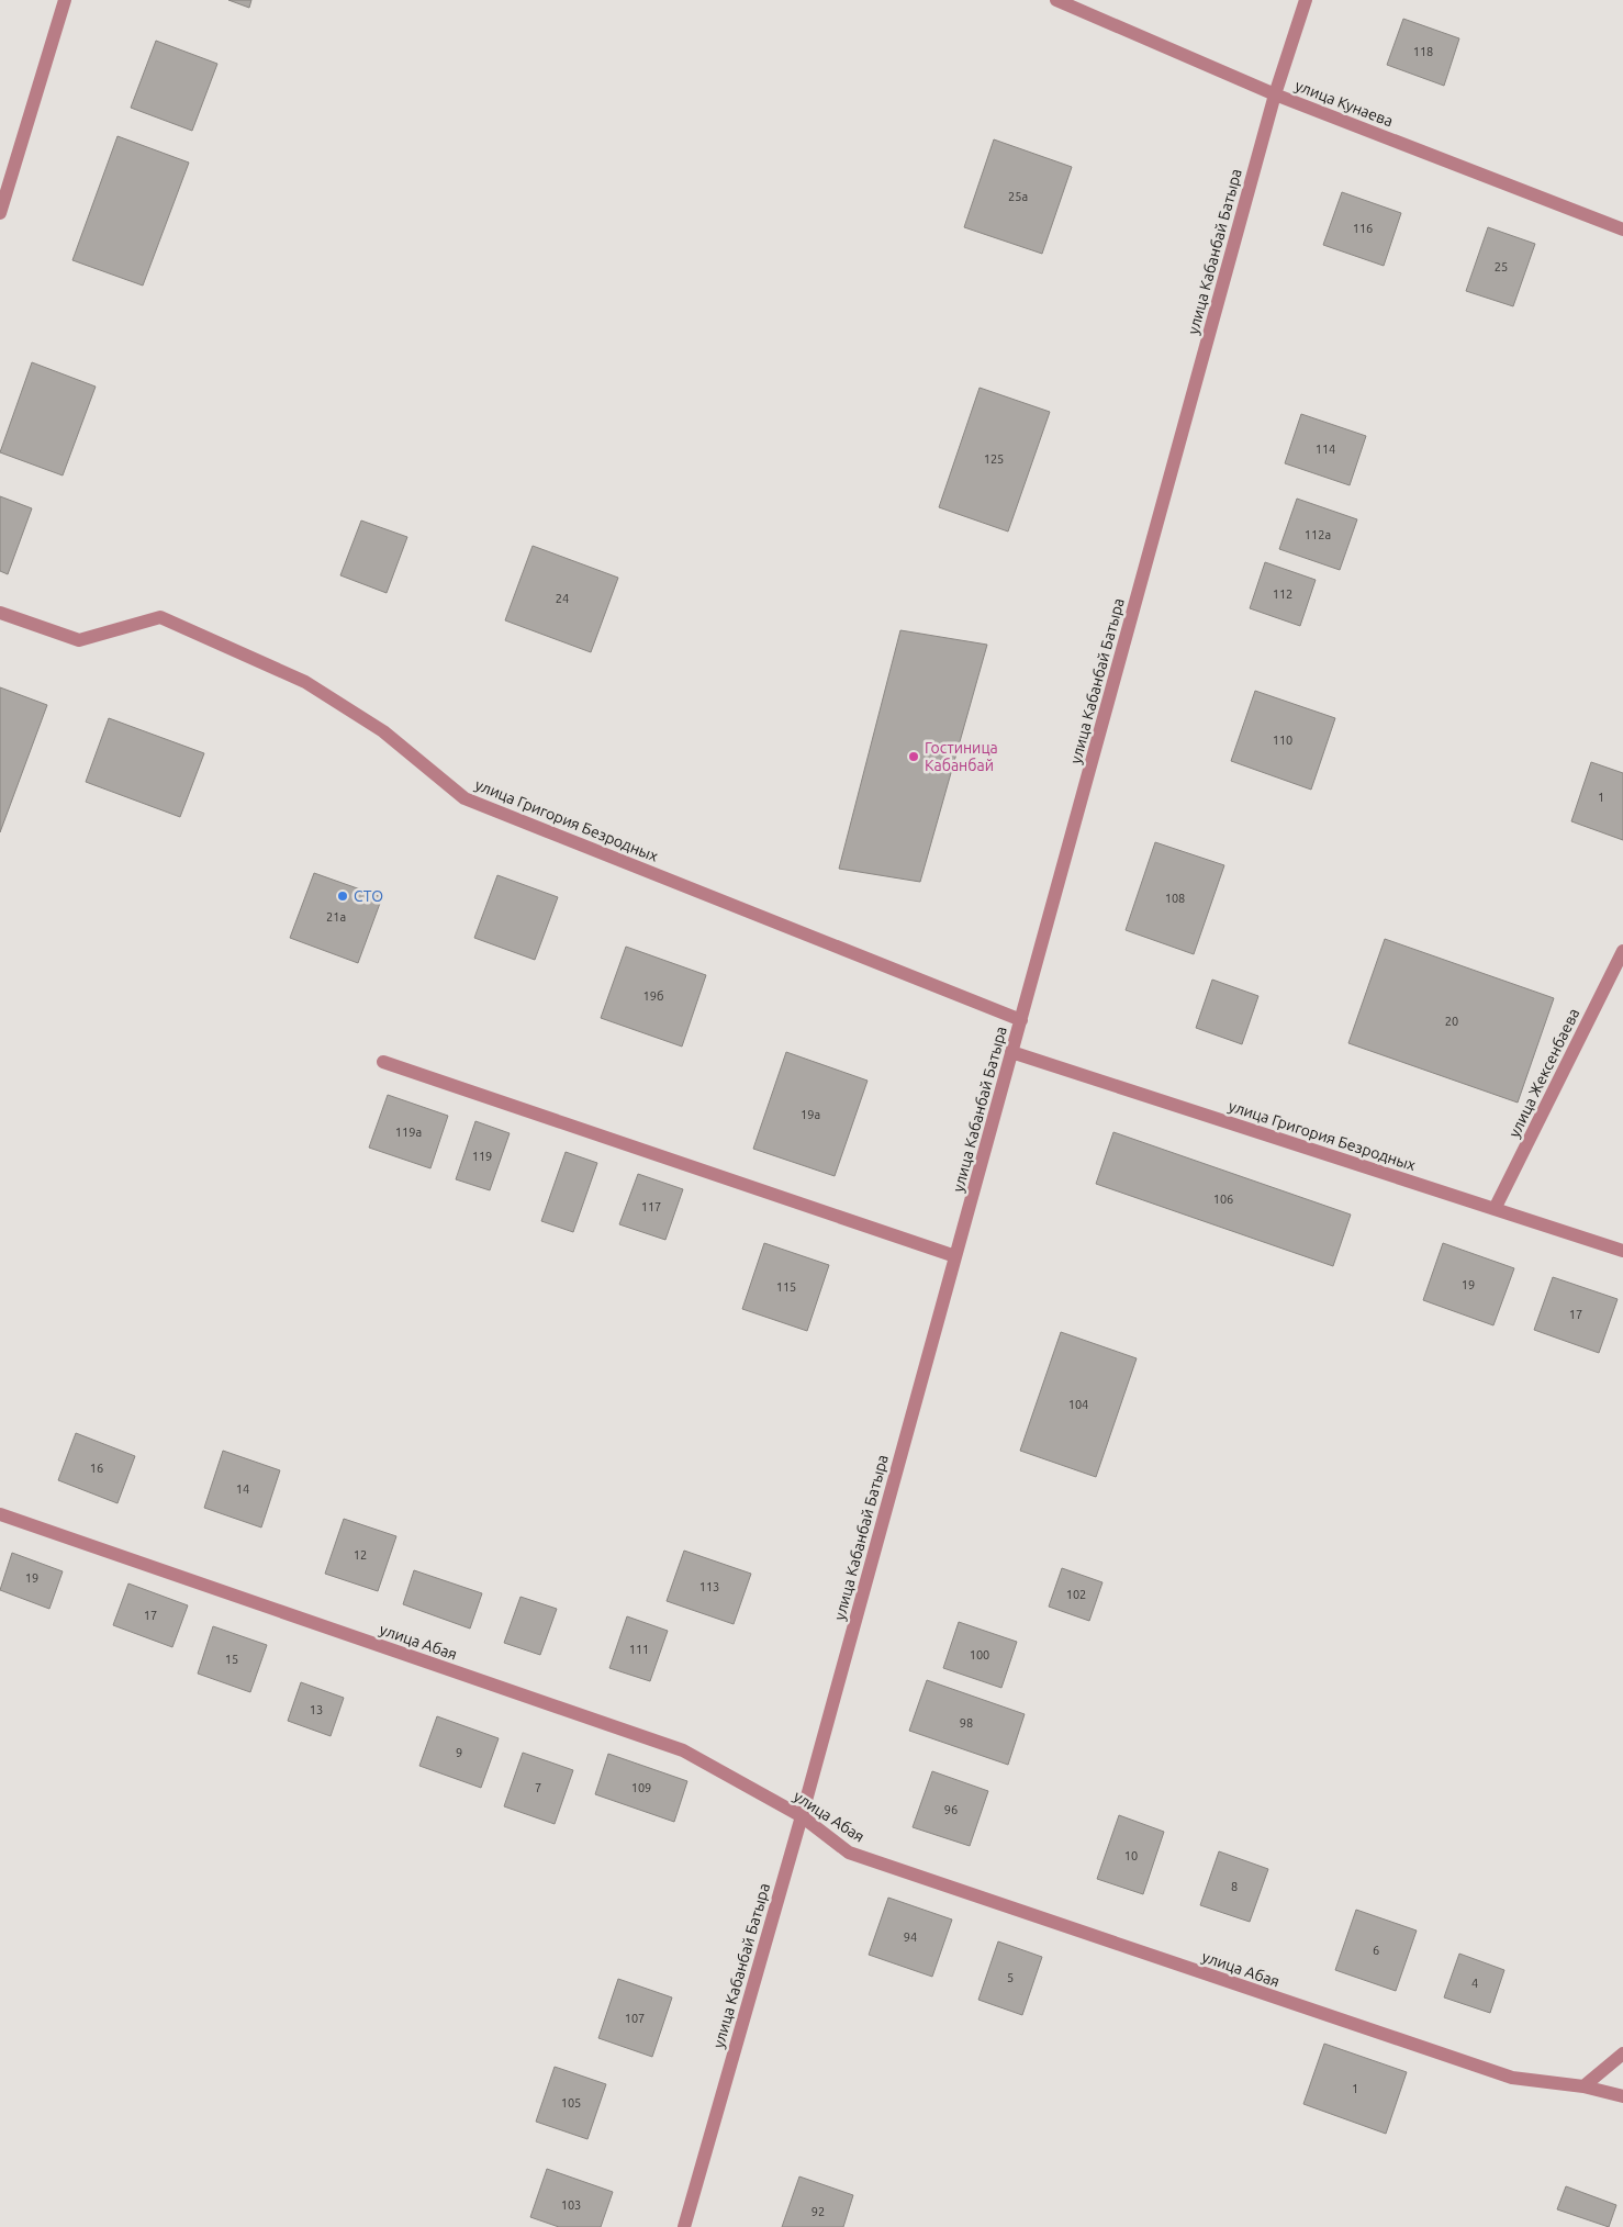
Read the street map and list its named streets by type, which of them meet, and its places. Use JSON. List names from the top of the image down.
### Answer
{
  "streets": {
    "street": [
      "улица Кунаева",
      "улица Кабанбай Батыра",
      "улица Григория Безродных",
      "улица Жексенбаева",
      "улица Абая"
    ]
  },
  "crossings": [
    ["улица Кунаева", "улица Кабанбай Батыра"],
    ["улица Кабанбай Батыра", "улица Григория Безродных"],
    ["улица Кабанбай Батыра", "улица Абая"],
    ["улица Григория Безродных", "улица Жексенбаева"]
  ],
  "places": ["Гостиница Кабанбай", "СТО"],
  "house_numbers": [
    "118",
    "25а",
    "116",
    "25",
    "114",
    "125",
    "112а",
    "112",
    "24",
    "110",
    "1",
    "108",
    "21а",
    "19б",
    "20",
    "19а",
    "119а",
    "119",
    "106",
    "117",
    "19",
    "115",
    "17",
    "104",
    "16",
    "14",
    "12",
    "19",
    "113",
    "102",
    "17",
    "111",
    "100",
    "15",
    "13",
    "98",
    "9",
    "7",
    "109",
    "96",
    "10",
    "8",
    "94",
    "6",
    "5",
    "4",
    "107",
    "1",
    "105",
    "103",
    "92"
  ]
}
